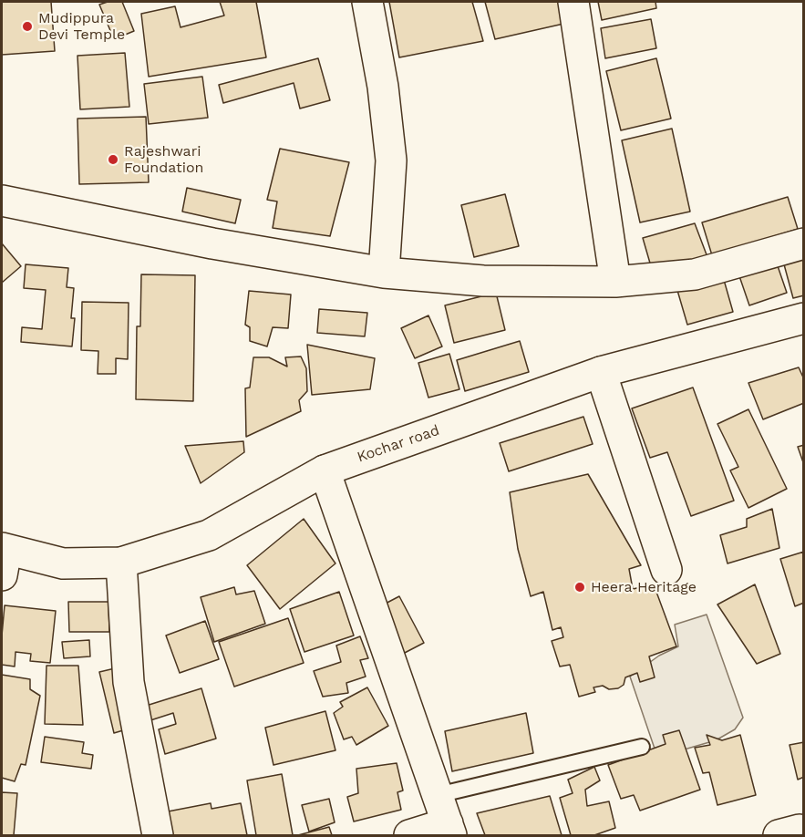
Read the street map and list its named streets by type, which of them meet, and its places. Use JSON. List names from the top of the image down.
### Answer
{
  "streets": {
    "street": ["Kochar road"]
  },
  "places": ["Mudippura Devi Temple", "Rajeshwari Foundation", "Heera Heritage"]
}
